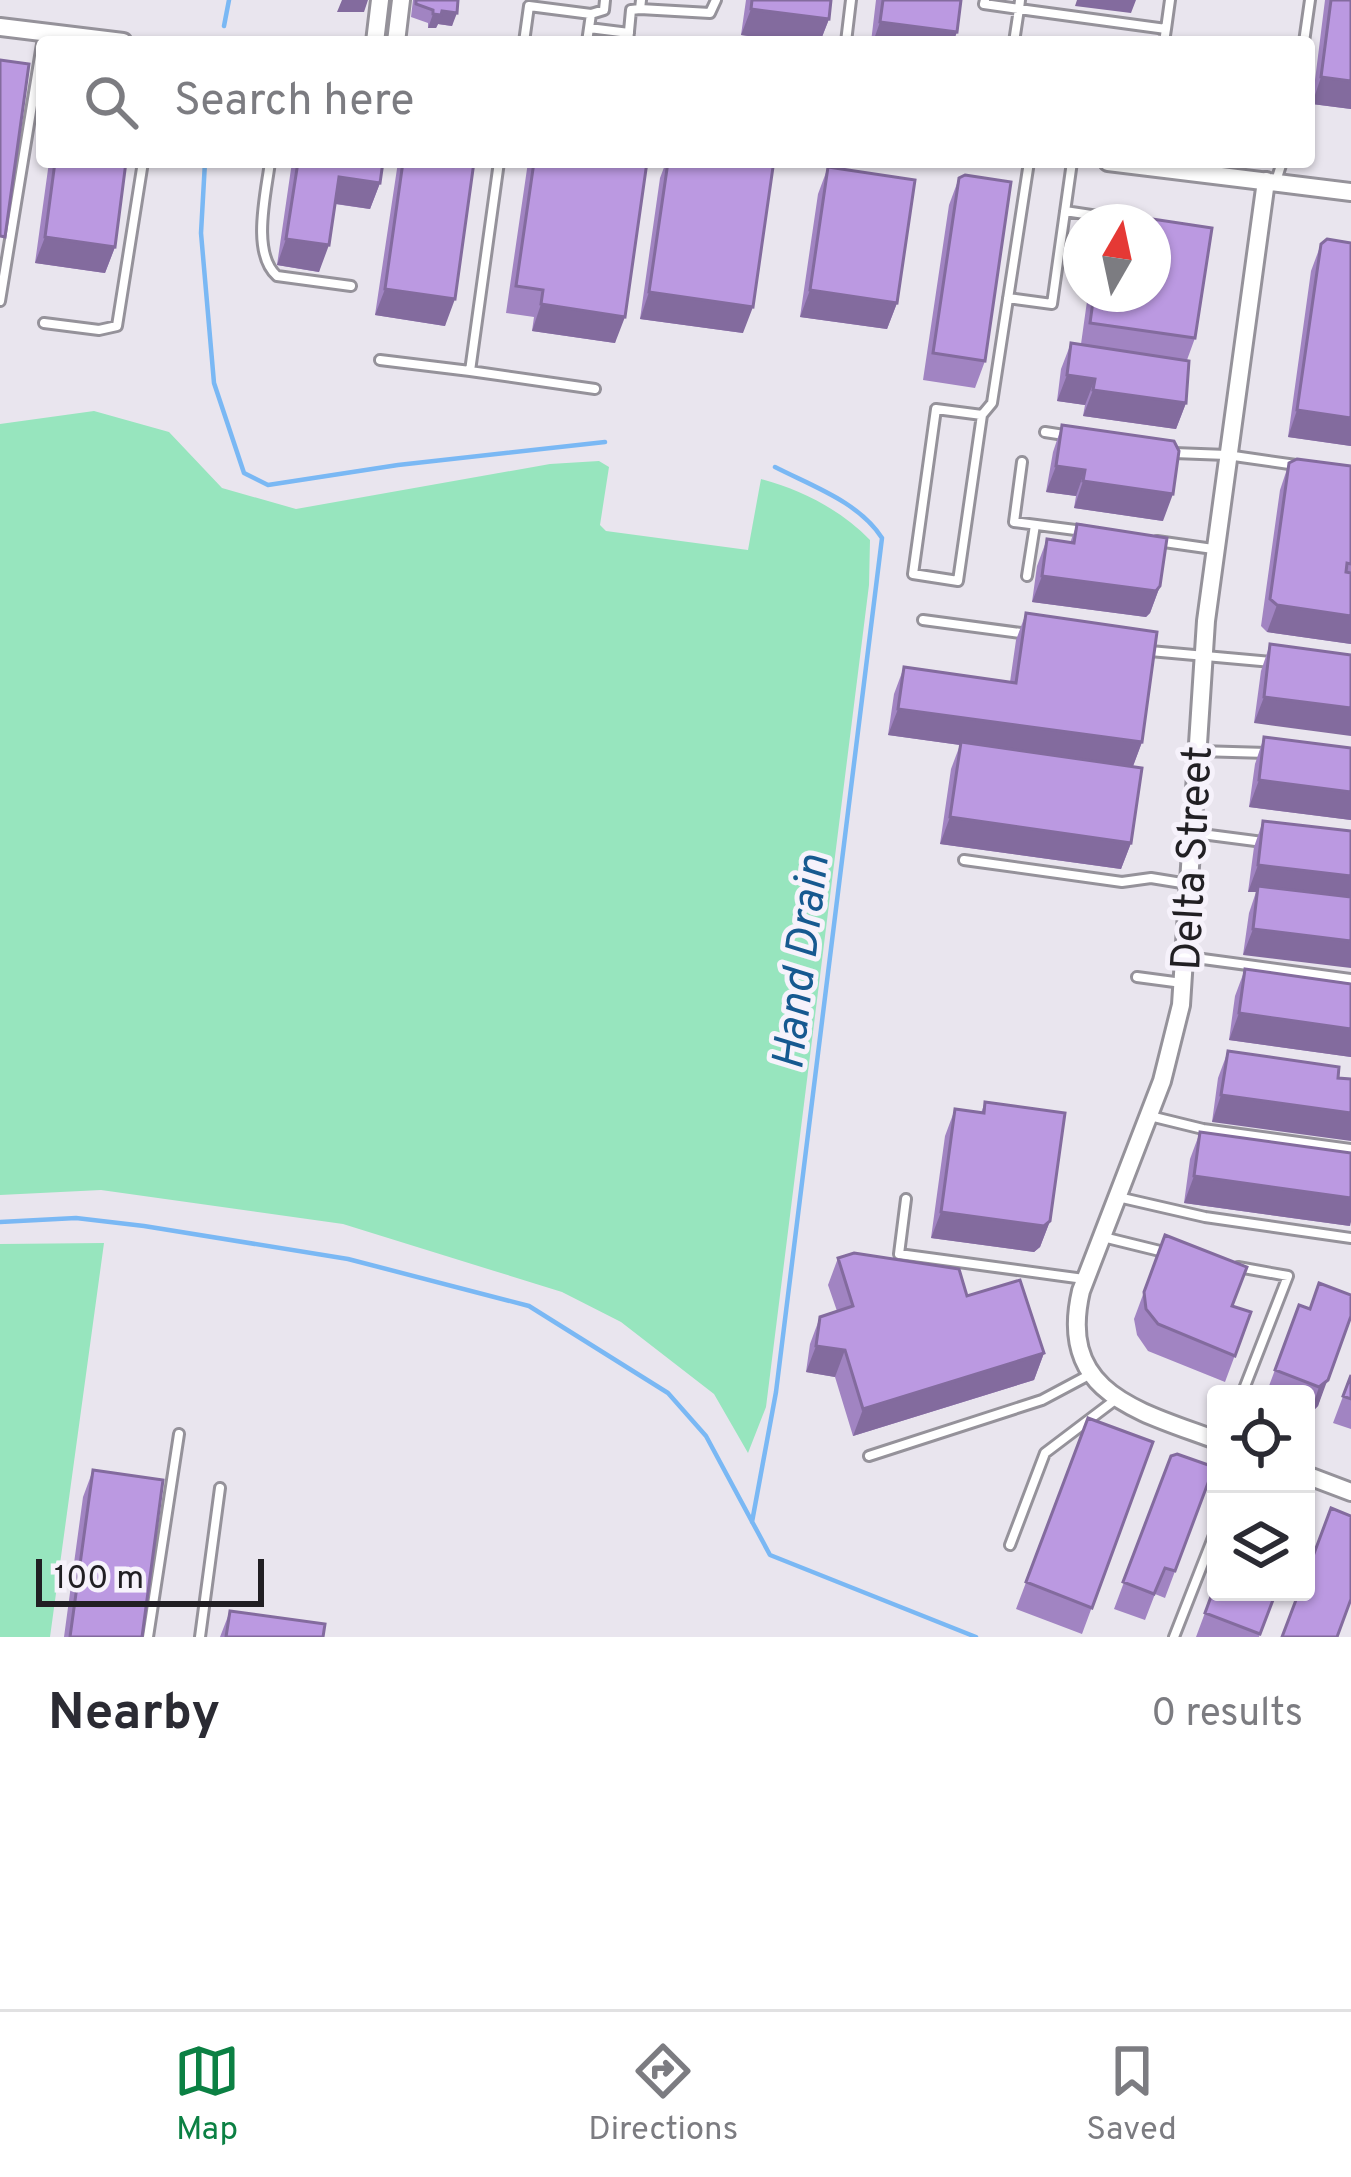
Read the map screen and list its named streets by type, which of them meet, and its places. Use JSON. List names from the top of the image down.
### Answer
{
  "streets": {
    "street": ["Delta Street"]
  },
  "water": ["Hand Drain"],
  "scale_bar": "100 m",
  "north": "top",
  "page": {
    "search": "Search here",
    "scale": "100 m",
    "heading": ["Nearby", "0 results"],
    "nav": ["Map", "Directions", "Saved"]
  }
}
